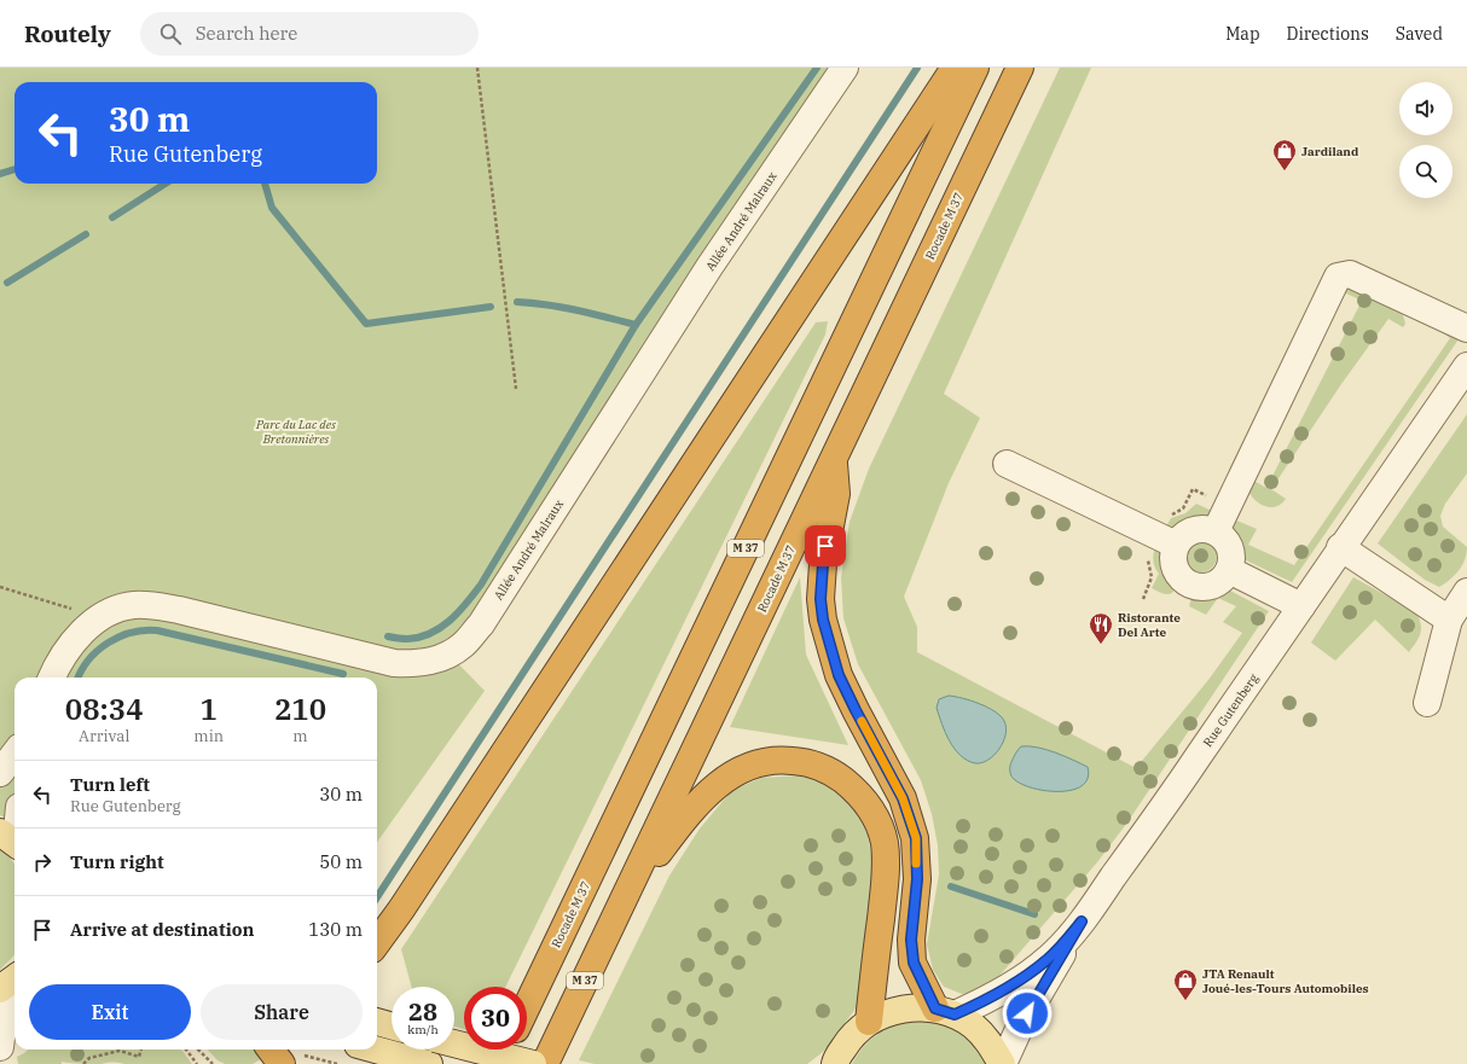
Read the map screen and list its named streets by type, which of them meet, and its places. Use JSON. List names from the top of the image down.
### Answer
{
  "streets": {
    "highway": ["Rocade M 37", "M 37"],
    "street": ["Allée André Malraux", "Rue Gutenberg"]
  },
  "crossings": [
    ["Rocade M 37", "M 37"],
    ["M 37", "Rue Gutenberg"]
  ],
  "parks": ["Parc du Lac des Bretonnières"],
  "places": {
    "shop": ["Jardiland", "JTA Renault Joué-les-Tours Automobiles"],
    "restaurant": ["Ristorante Del Arte"]
  },
  "page": {
    "header": "Routely",
    "search": "Search here",
    "nav": ["Map", "Directions", "Saved"],
    "turn": ["30 m", "Rue Gutenberg"],
    "eta": [
      "08:34",
      "Arrival",
      "1",
      "min",
      "210",
      "m"
    ],
    "list": [
      {
        "name": "Turn left",
        "note": "Rue Gutenberg",
        "value": "30 m"
      },
      {
        "name": "Turn right",
        "value": "50 m"
      },
      {
        "name": "Arrive at destination",
        "value": "130 m"
      }
    ],
    "buttons": ["Exit", "Share"],
    "speed": "28 km/h",
    "limit": "30"
  }
}
